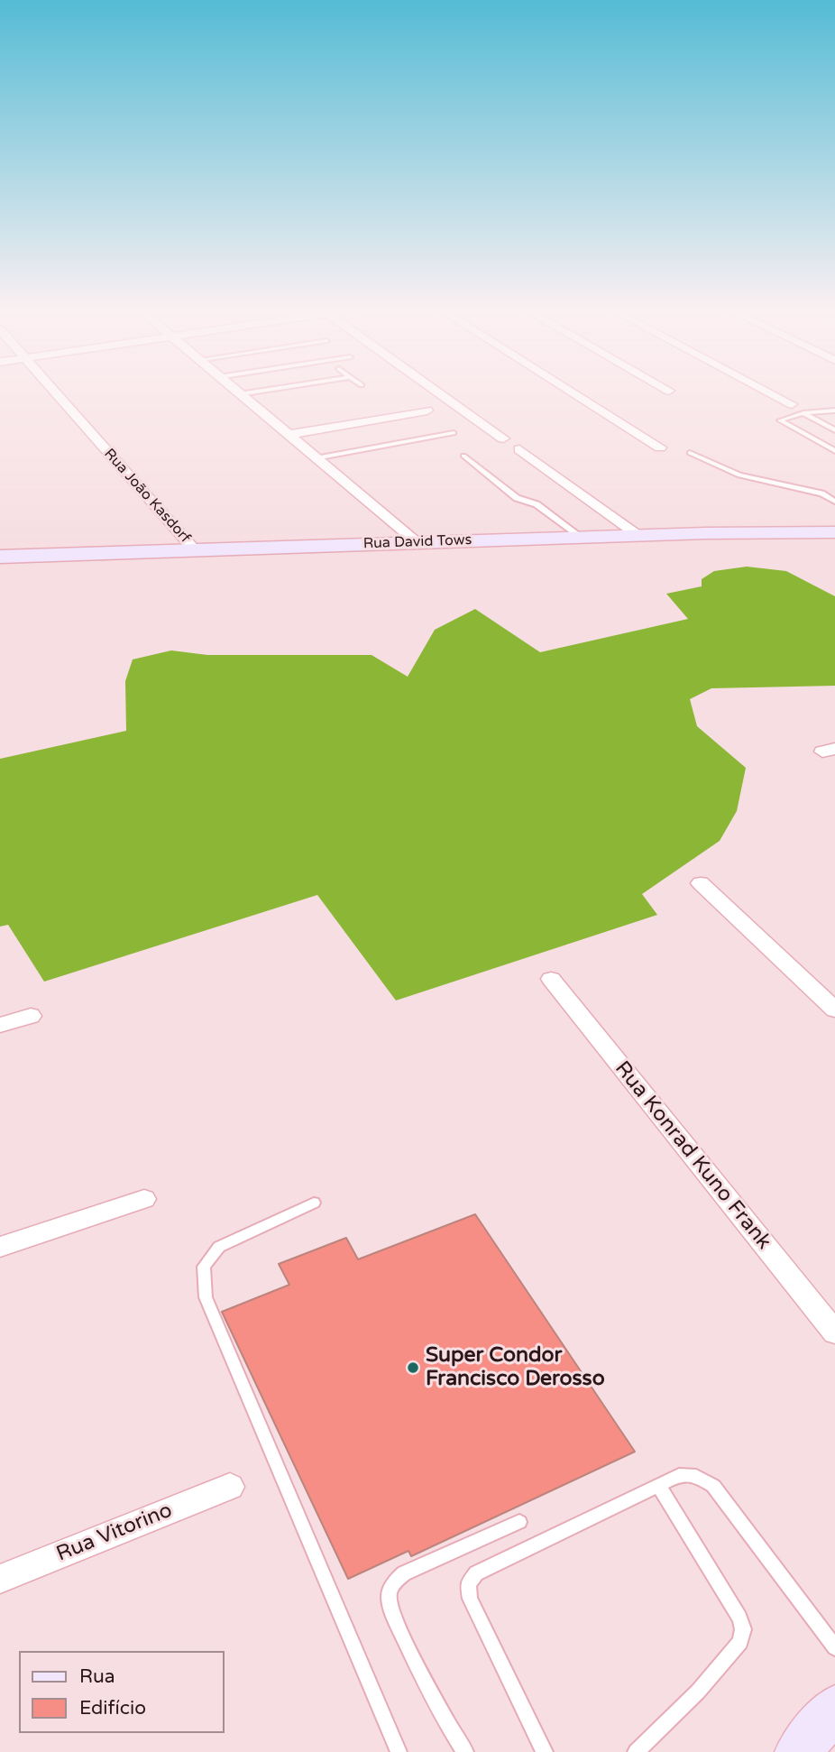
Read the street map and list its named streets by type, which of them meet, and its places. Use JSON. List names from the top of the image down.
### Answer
{
  "streets": {
    "street": [
      "Rua João Kasdorf",
      "Rua David Tows",
      "Rua Konrad Kuno Frank",
      "Rua Vitorino"
    ]
  },
  "crossings": [
    ["Rua João Kasdorf", "Rua David Tows"]
  ],
  "places": ["Super Condor Francisco Derosso"],
  "legend": ["Rua", "Edifício"]
}
